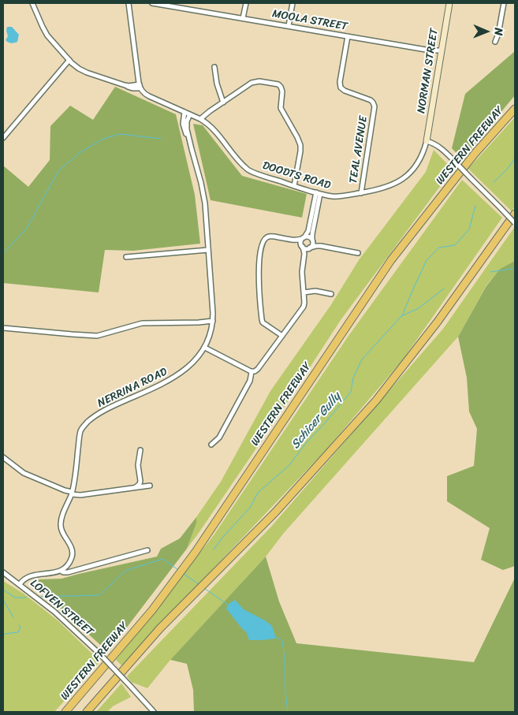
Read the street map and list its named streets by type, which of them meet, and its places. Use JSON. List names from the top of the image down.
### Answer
{
  "streets": {
    "highway": ["WESTERN FREEWAY"],
    "street": [
      "MOOLA STREET",
      "NORMAN STREET",
      "TEAL AVENUE",
      "DOODTS ROAD",
      "NERRINA ROAD",
      "LOFVEN STREET"
    ]
  },
  "crossings": [
    ["MOOLA STREET", "NORMAN STREET"],
    ["MOOLA STREET", "TEAL AVENUE"],
    ["NORMAN STREET", "DOODTS ROAD"],
    ["TEAL AVENUE", "DOODTS ROAD"],
    ["DOODTS ROAD", "NERRINA ROAD"]
  ],
  "water": ["Schicer Gully"],
  "north": "right"
}
